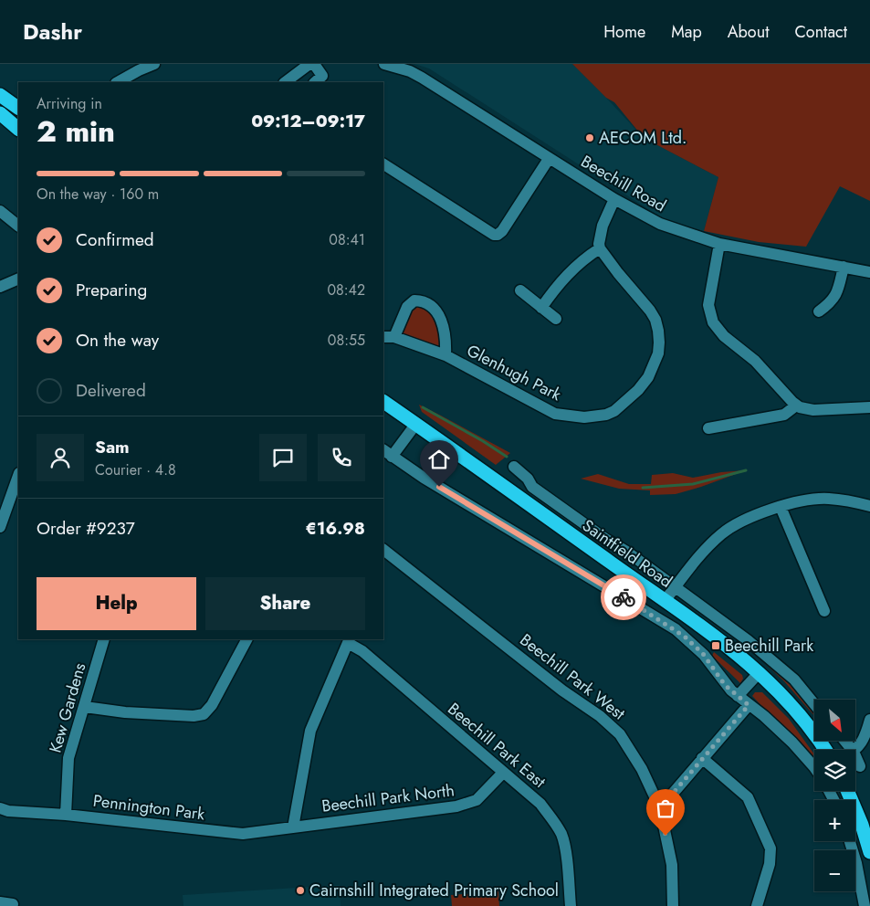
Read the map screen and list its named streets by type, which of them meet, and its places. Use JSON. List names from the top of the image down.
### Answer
{
  "streets": {
    "highway": ["Saintfield Road"],
    "street": [
      "Beechill Road",
      "Glenhugh Park",
      "Beechill Park West",
      "Kew Gardens",
      "Beechill Park East",
      "Beechill Park North",
      "Pennington Park"
    ]
  },
  "crossings": [
    ["Kew Gardens", "Pennington Park"],
    ["Beechill Park East", "Beechill Park North"],
    ["Beechill Park North", "Pennington Park"]
  ],
  "places": {
    "other": ["AECOM Ltd.", "Cairnshill Integrated Primary School"],
    "transit": ["Beechill Park"]
  },
  "north": "bottom right",
  "page": {
    "header": "Dashr",
    "nav": [
      "Home",
      "Map",
      "About",
      "Contact"
    ],
    "heading": ["2 min", "Arriving in", "09:12–09:17"],
    "panel": [
      "Sam",
      "Courier · 4.8",
      "Order #9237",
      "€16.98"
    ],
    "bar": "On the way · 160 m",
    "list": [
      ["Confirmed", "08:41"],
      ["Preparing", "08:42"],
      ["On the way", "08:55"],
      "Delivered"
    ],
    "buttons": ["Help", "Share"],
    "map_buttons": ["+", "−"]
  }
}
